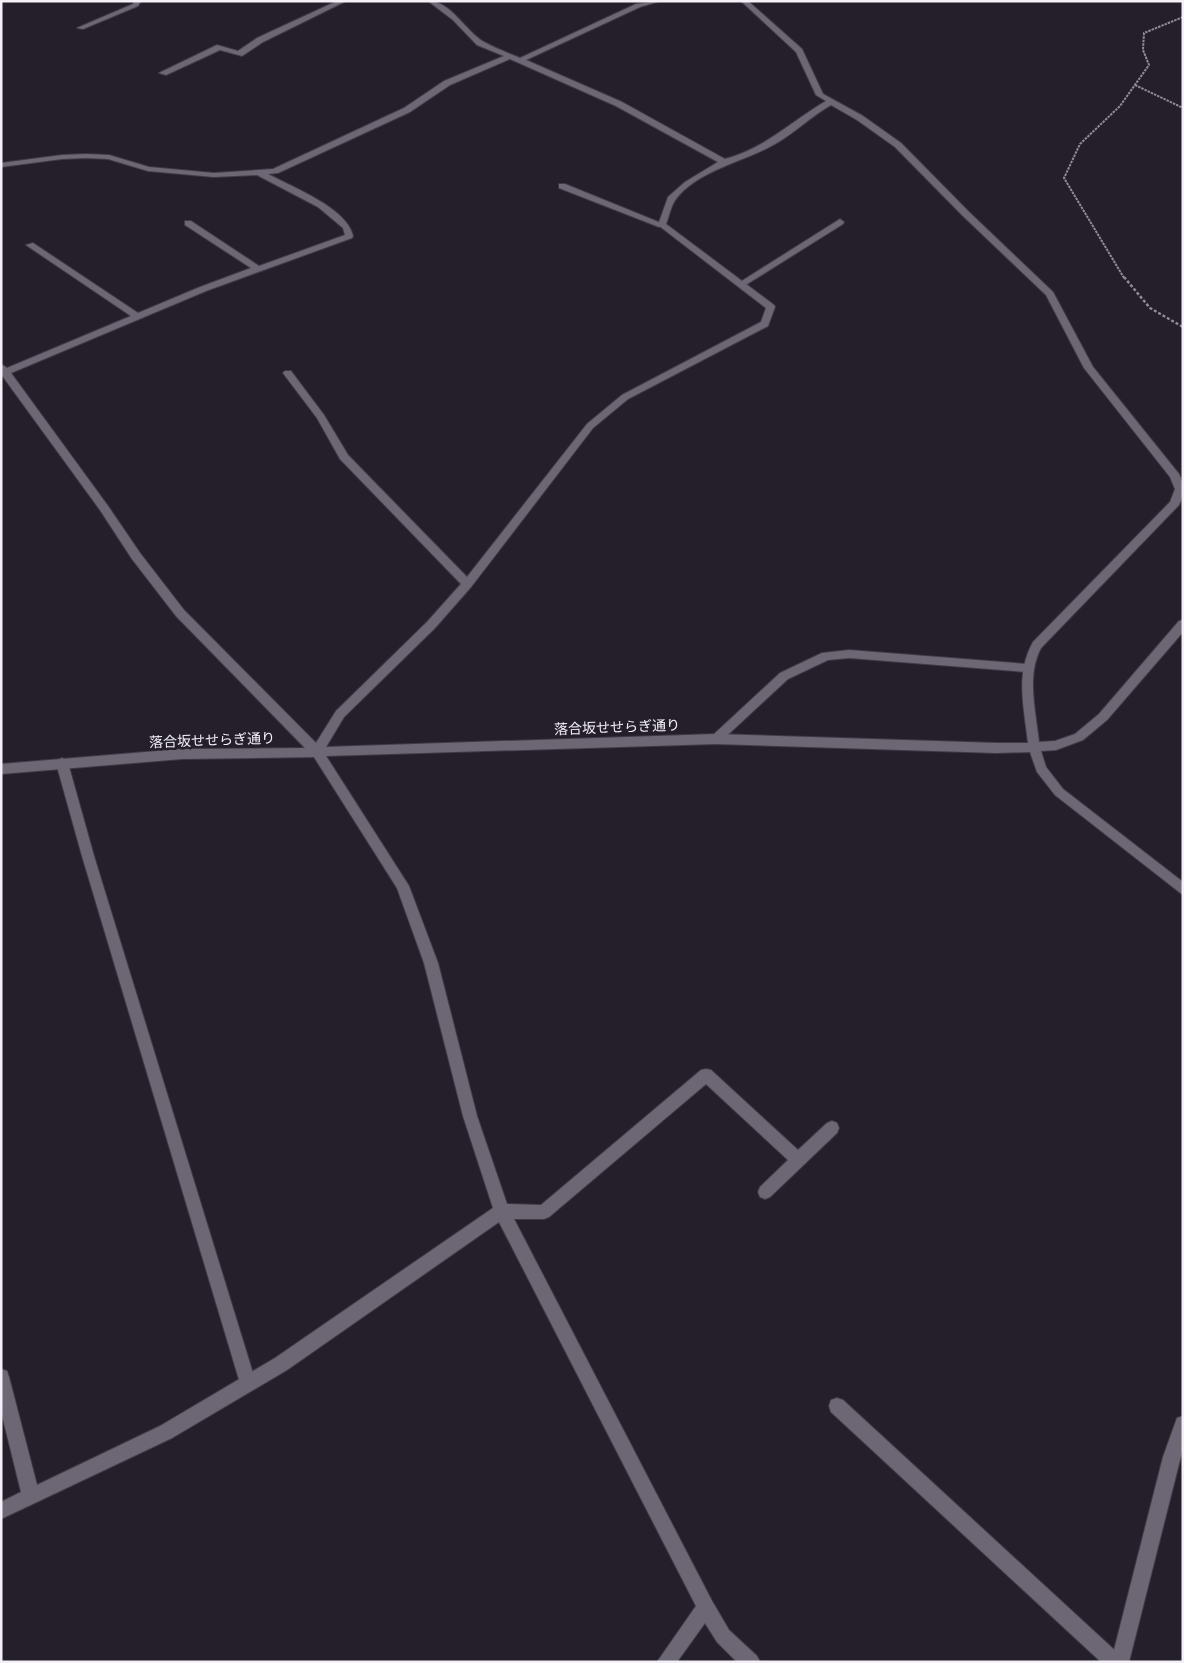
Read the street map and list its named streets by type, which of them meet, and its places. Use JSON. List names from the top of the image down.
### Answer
{
  "streets": {
    "street": ["落合坂せせらぎ通り"]
  }
}
